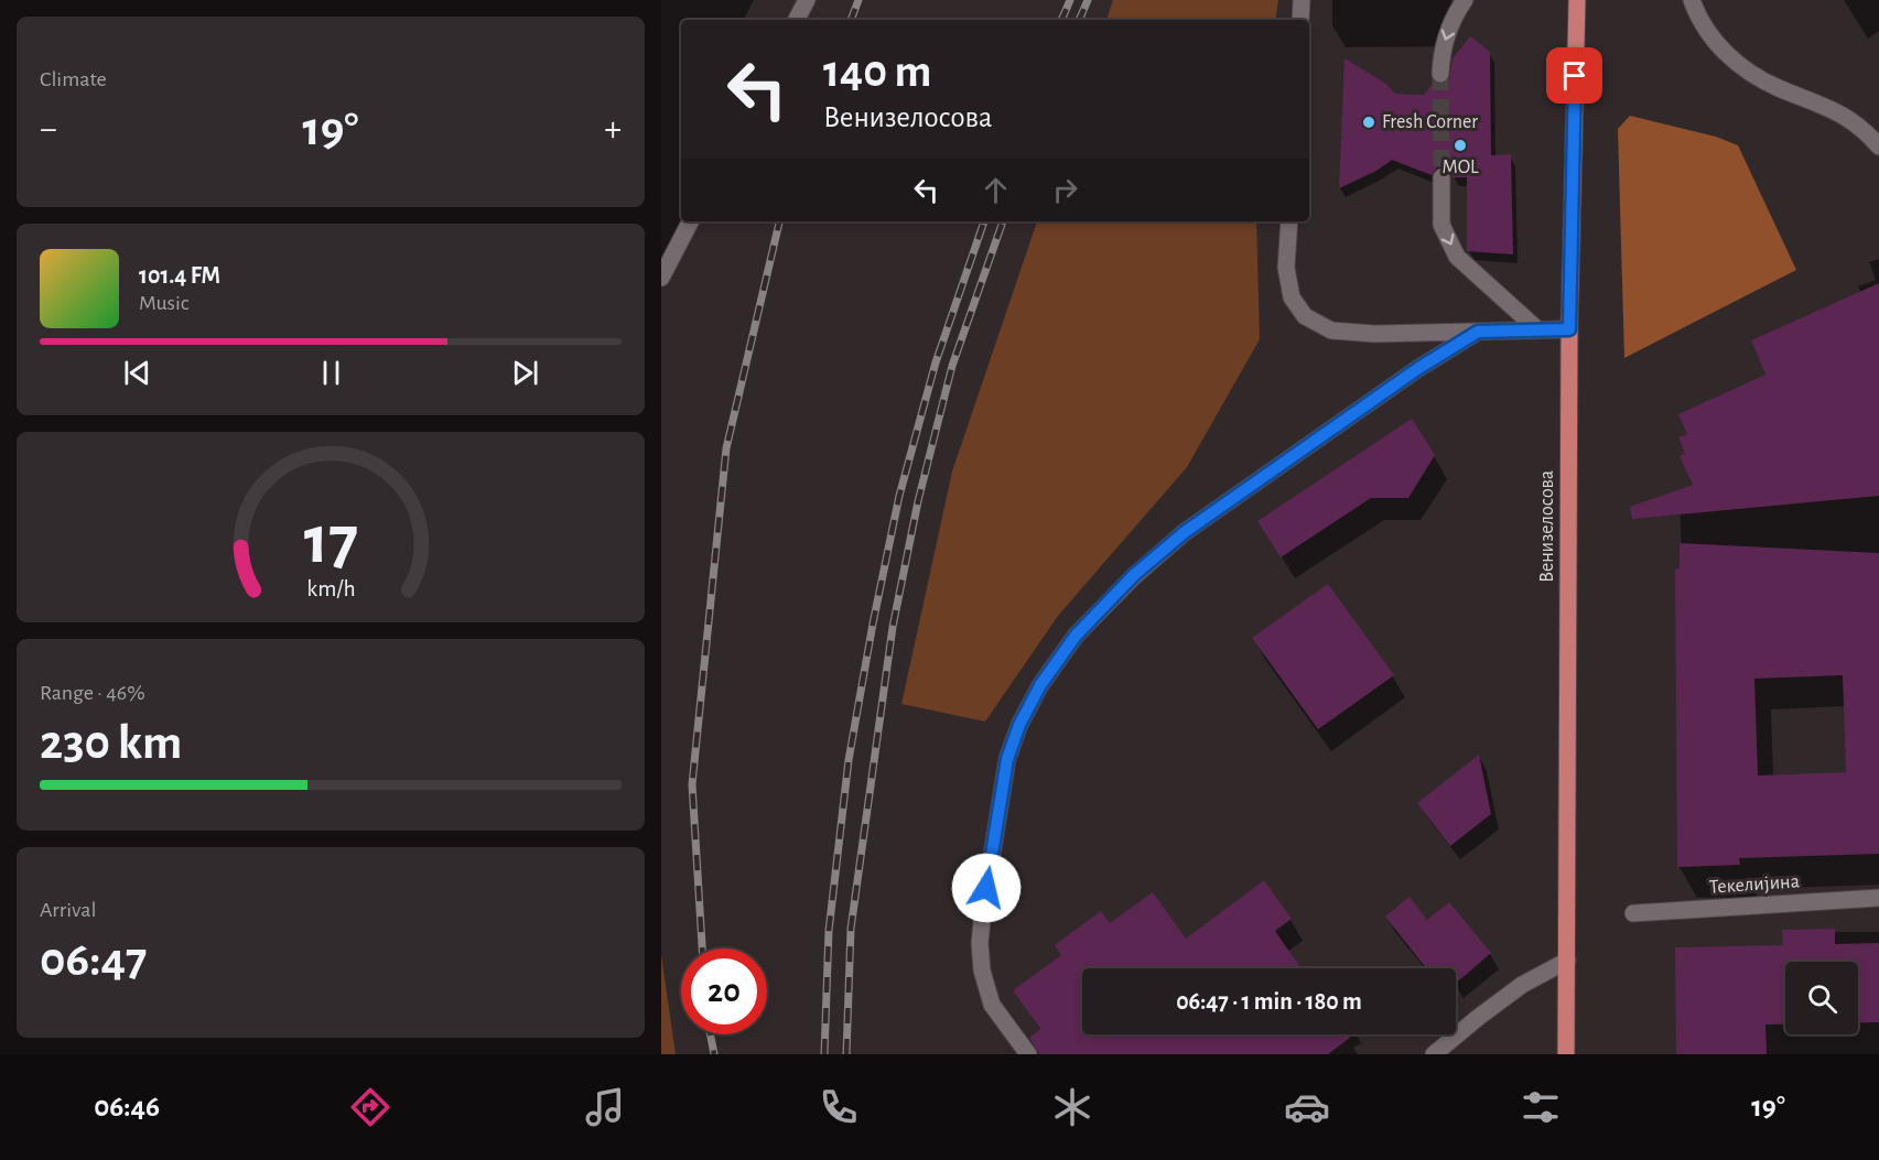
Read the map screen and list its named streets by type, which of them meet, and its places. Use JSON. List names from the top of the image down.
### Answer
{
  "streets": {
    "main road": ["Венизелосова"],
    "street": ["Текелијина"]
  },
  "places": ["Fresh Corner", "MOL"],
  "page": {
    "tile": [
      "Climate",
      ["Range · 46%", "230 km"],
      ["Arrival", "06:47"]
    ],
    "turn": ["140 m", "Венизелосова"],
    "heat": ["−", "19°", "+"],
    "song": ["101.4 FM", "Music"],
    "limit": "20",
    "trip": "06:47 · 1 min · 180 m",
    "tabs": ["06:46", "19°"],
    "gauge": ["17", "km/h"]
  }
}
